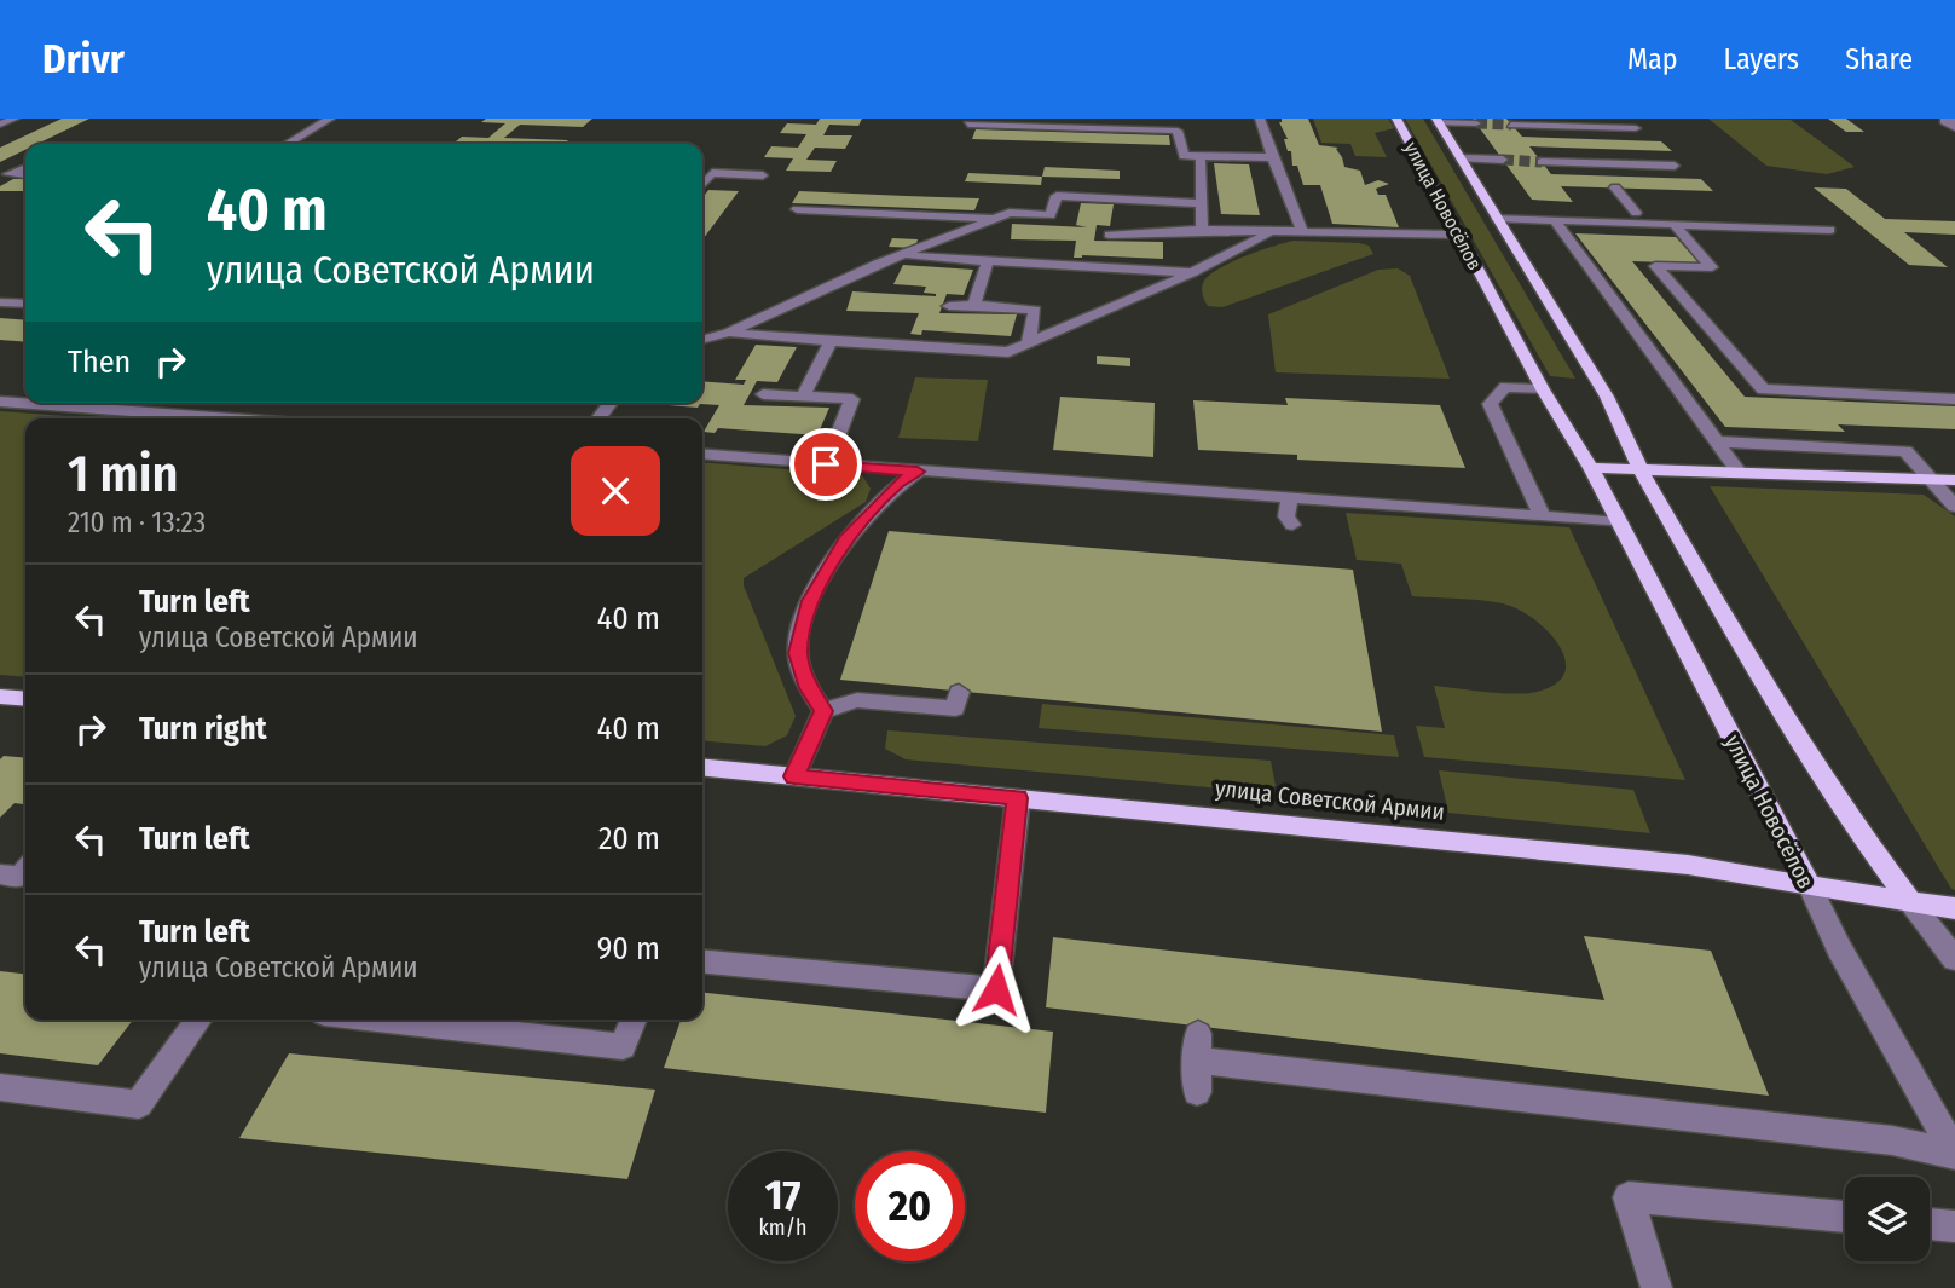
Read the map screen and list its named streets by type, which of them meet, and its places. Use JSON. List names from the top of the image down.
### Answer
{
  "streets": {
    "main road": ["улица Новосёлов", "улица Советской Армии"]
  },
  "crossings": [
    ["улица Новосёлов", "улица Советской Армии"]
  ],
  "page": {
    "header": "Drivr",
    "nav": ["Map", "Layers", "Share"],
    "turn": ["40 m", "улица Советской Армии"],
    "then": "Then",
    "heading": ["1 min", "210 m · 13:23"],
    "list": [
      {
        "name": "Turn left",
        "note": "улица Советской Армии",
        "value": "40 m"
      },
      {
        "name": "Turn right",
        "value": "40 m"
      },
      {
        "name": "Turn left",
        "value": "20 m"
      },
      {
        "name": "Turn left",
        "note": "улица Советской Армии",
        "value": "90 m"
      }
    ],
    "speed": "17 km/h",
    "limit": "20"
  }
}
